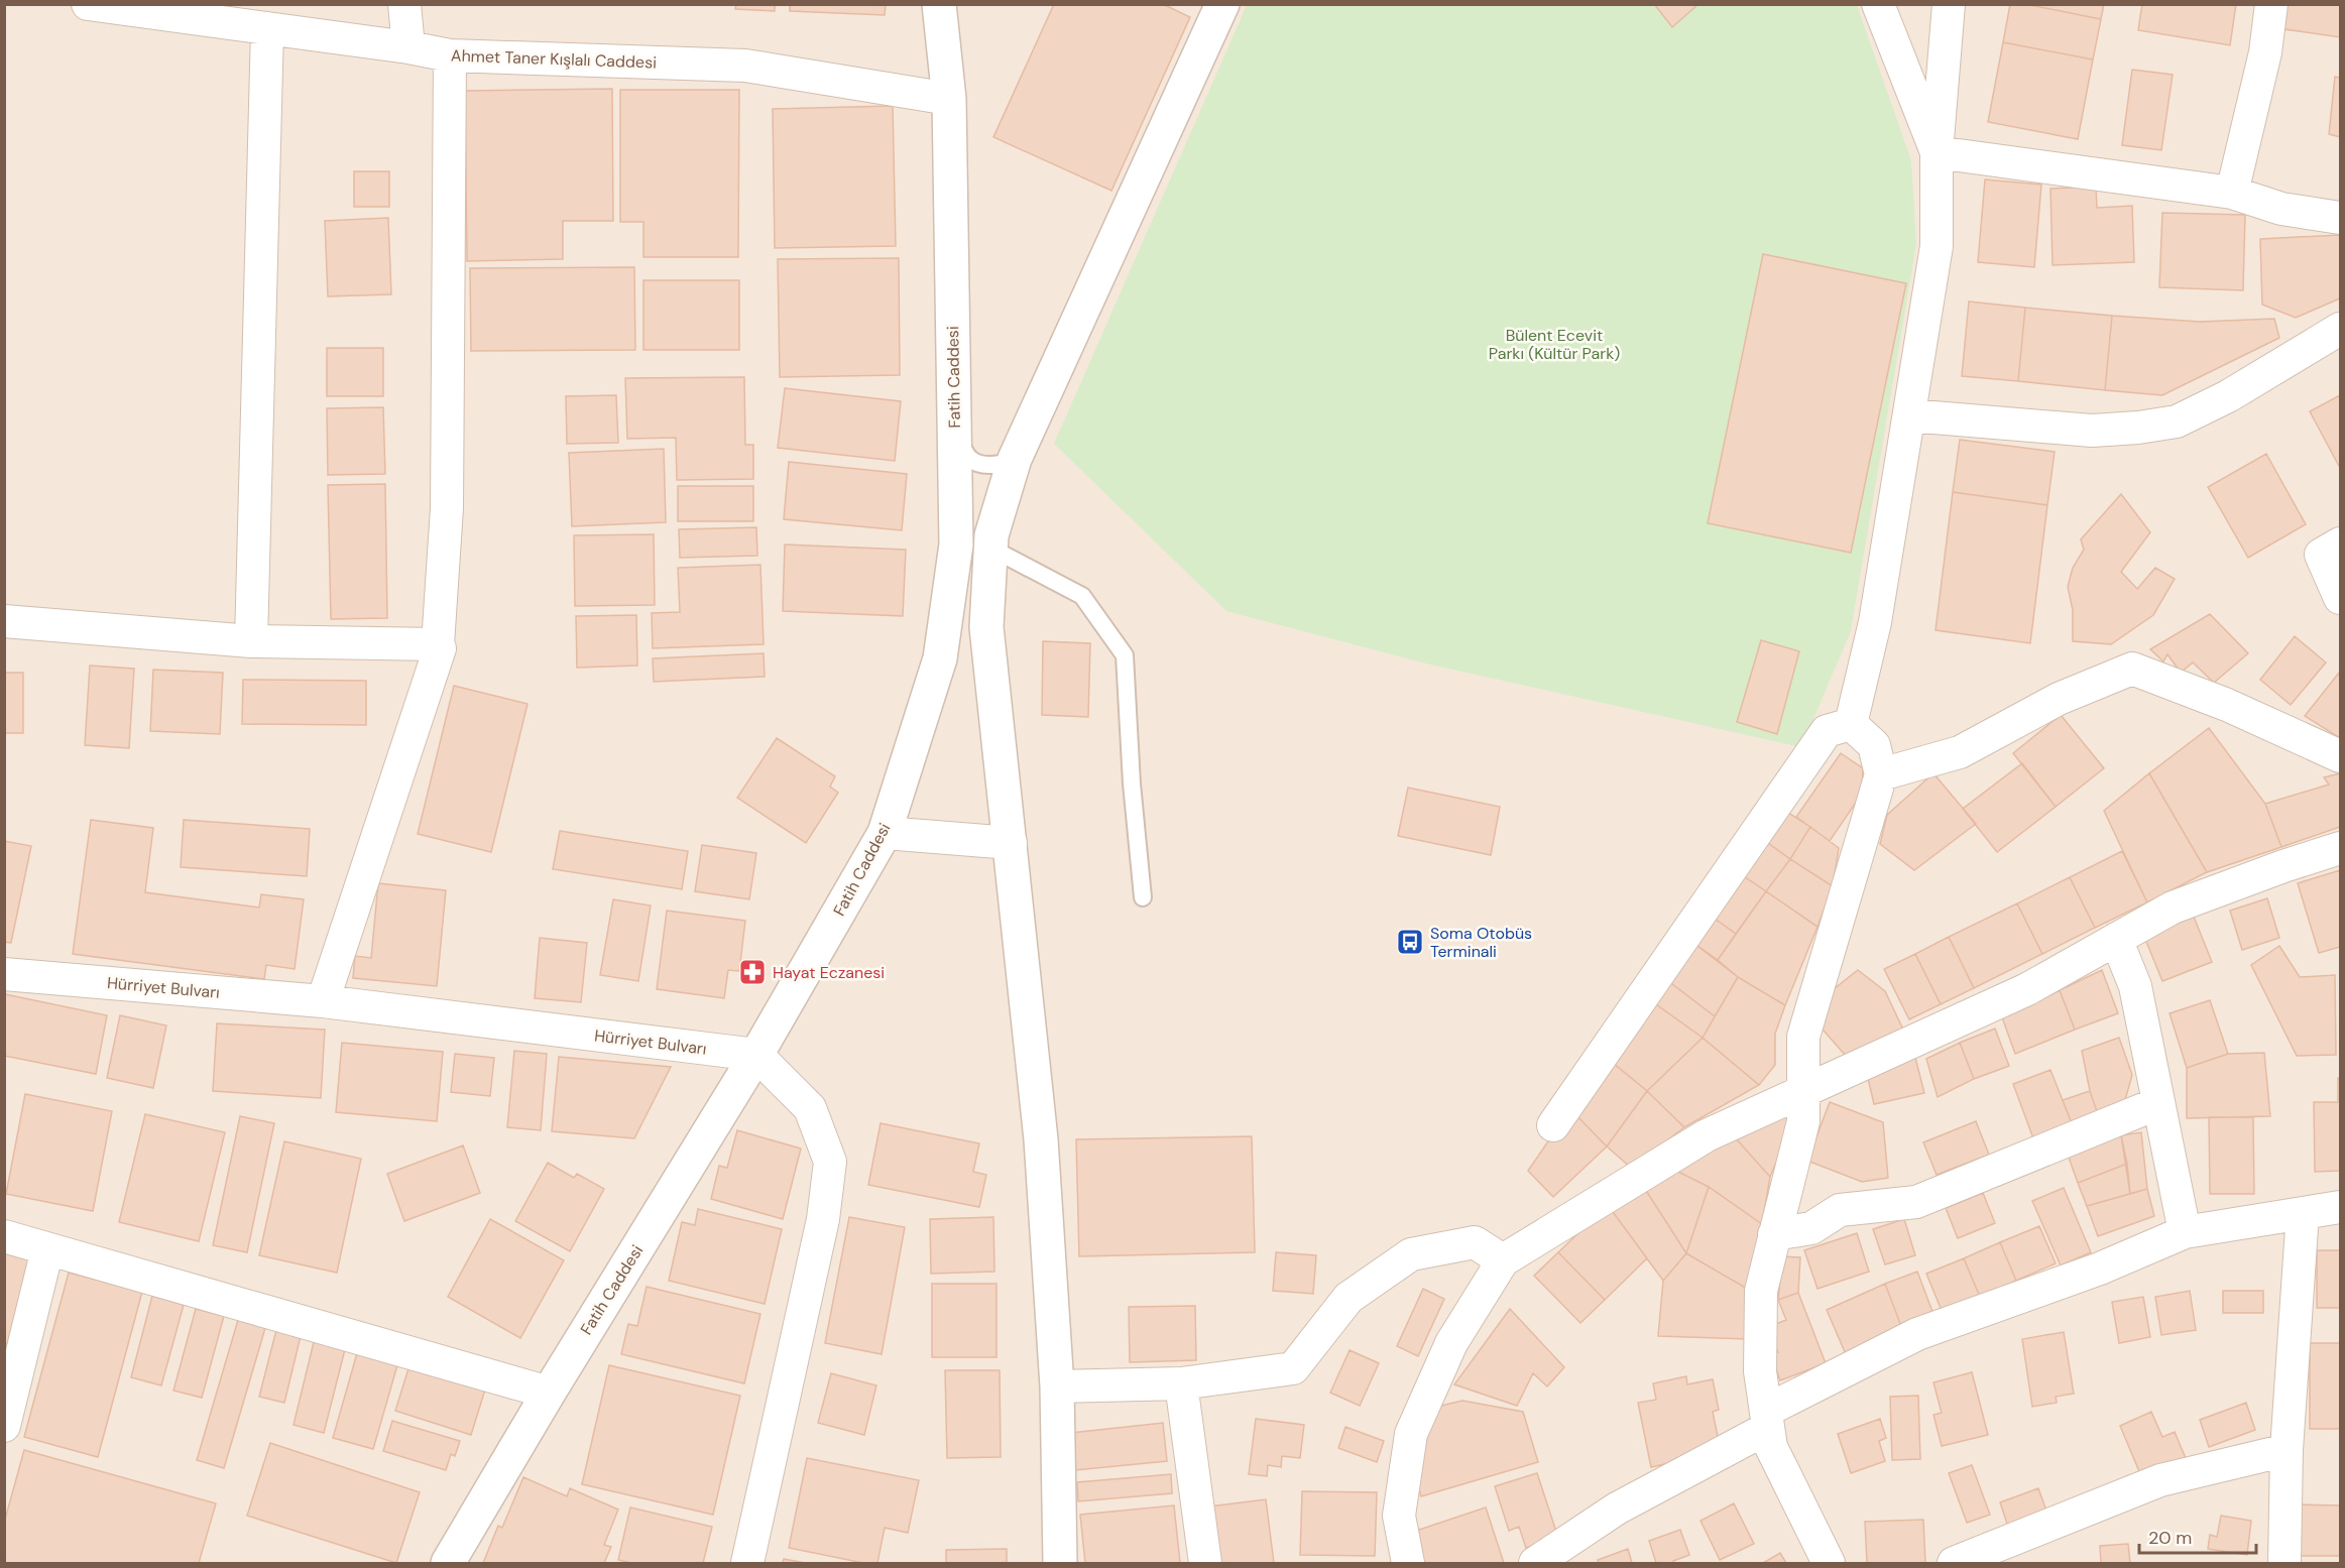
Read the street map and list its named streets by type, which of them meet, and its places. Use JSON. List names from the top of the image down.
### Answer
{
  "streets": {
    "street": ["Ahmet Taner Kışlalı Caddesi", "Fatih Caddesi", "Hürriyet Bulvarı"]
  },
  "crossings": [
    ["Ahmet Taner Kışlalı Caddesi", "Fatih Caddesi"],
    ["Fatih Caddesi", "Hürriyet Bulvarı"]
  ],
  "parks": ["Bülent Ecevit Parkı (Kültür Park)"],
  "places": {
    "bus stop": ["Soma Otobüs Terminali"],
    "pharmacy": ["Hayat Eczanesi"]
  },
  "scale_bar": "20 m"
}
